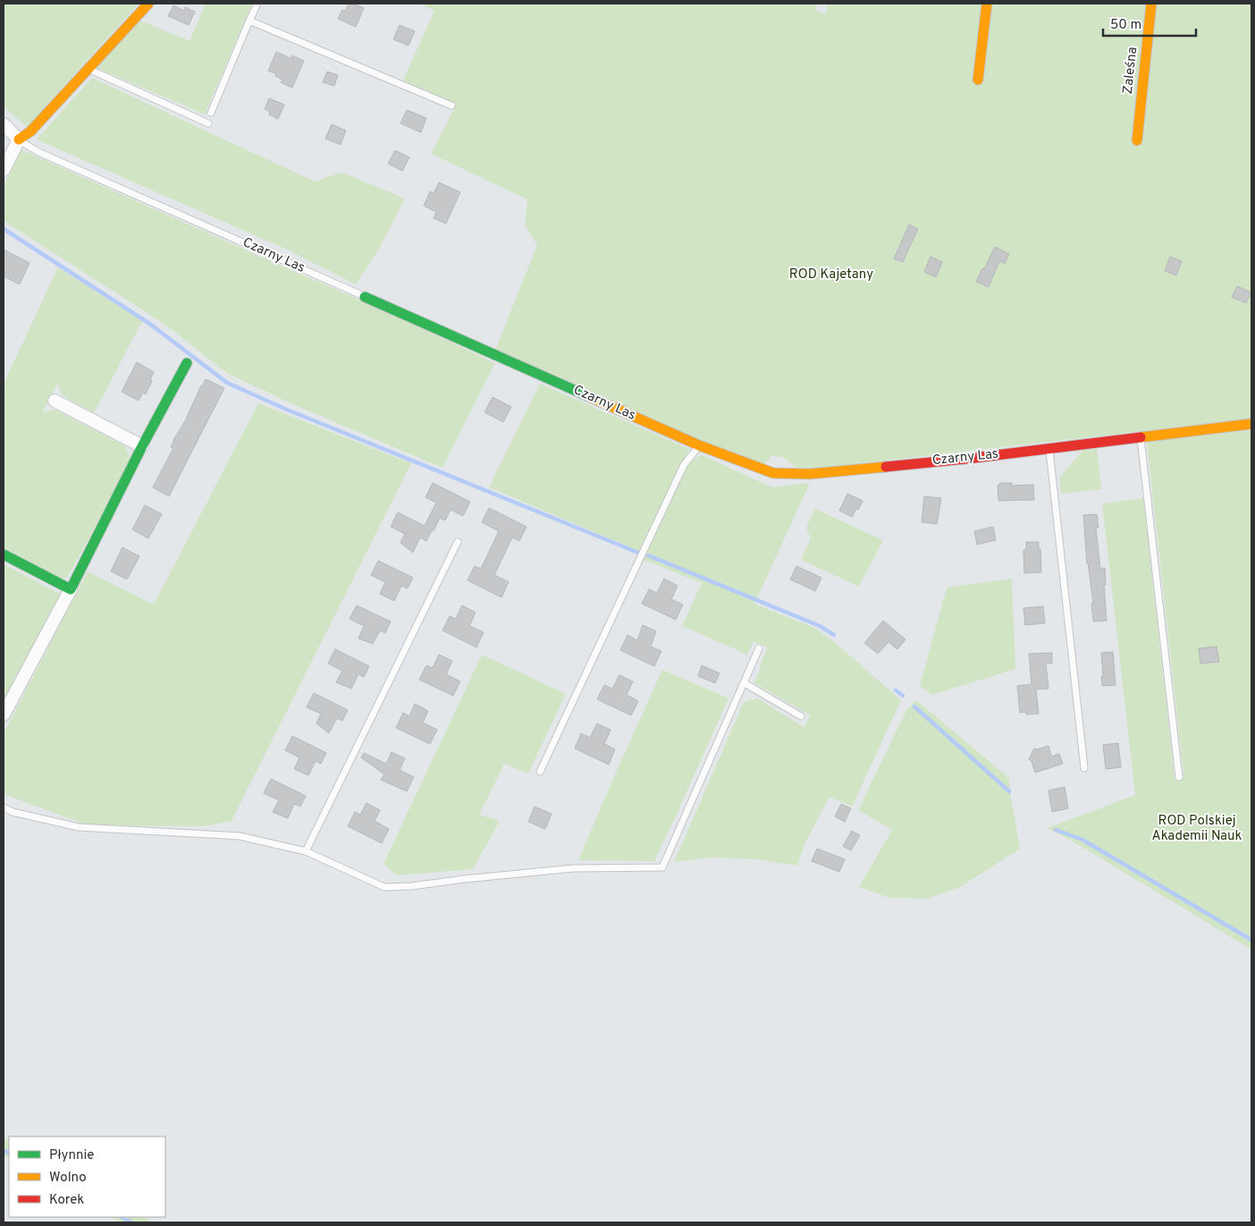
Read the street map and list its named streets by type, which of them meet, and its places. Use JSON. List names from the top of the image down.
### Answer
{
  "streets": {
    "street": ["Zaleśna", "Czarny Las"]
  },
  "parks": ["ROD Kajetany", "ROD Polskiej Akademii Nauk"],
  "legend": ["Płynnie", "Wolno", "Korek"],
  "scale_bar": "50 m"
}
